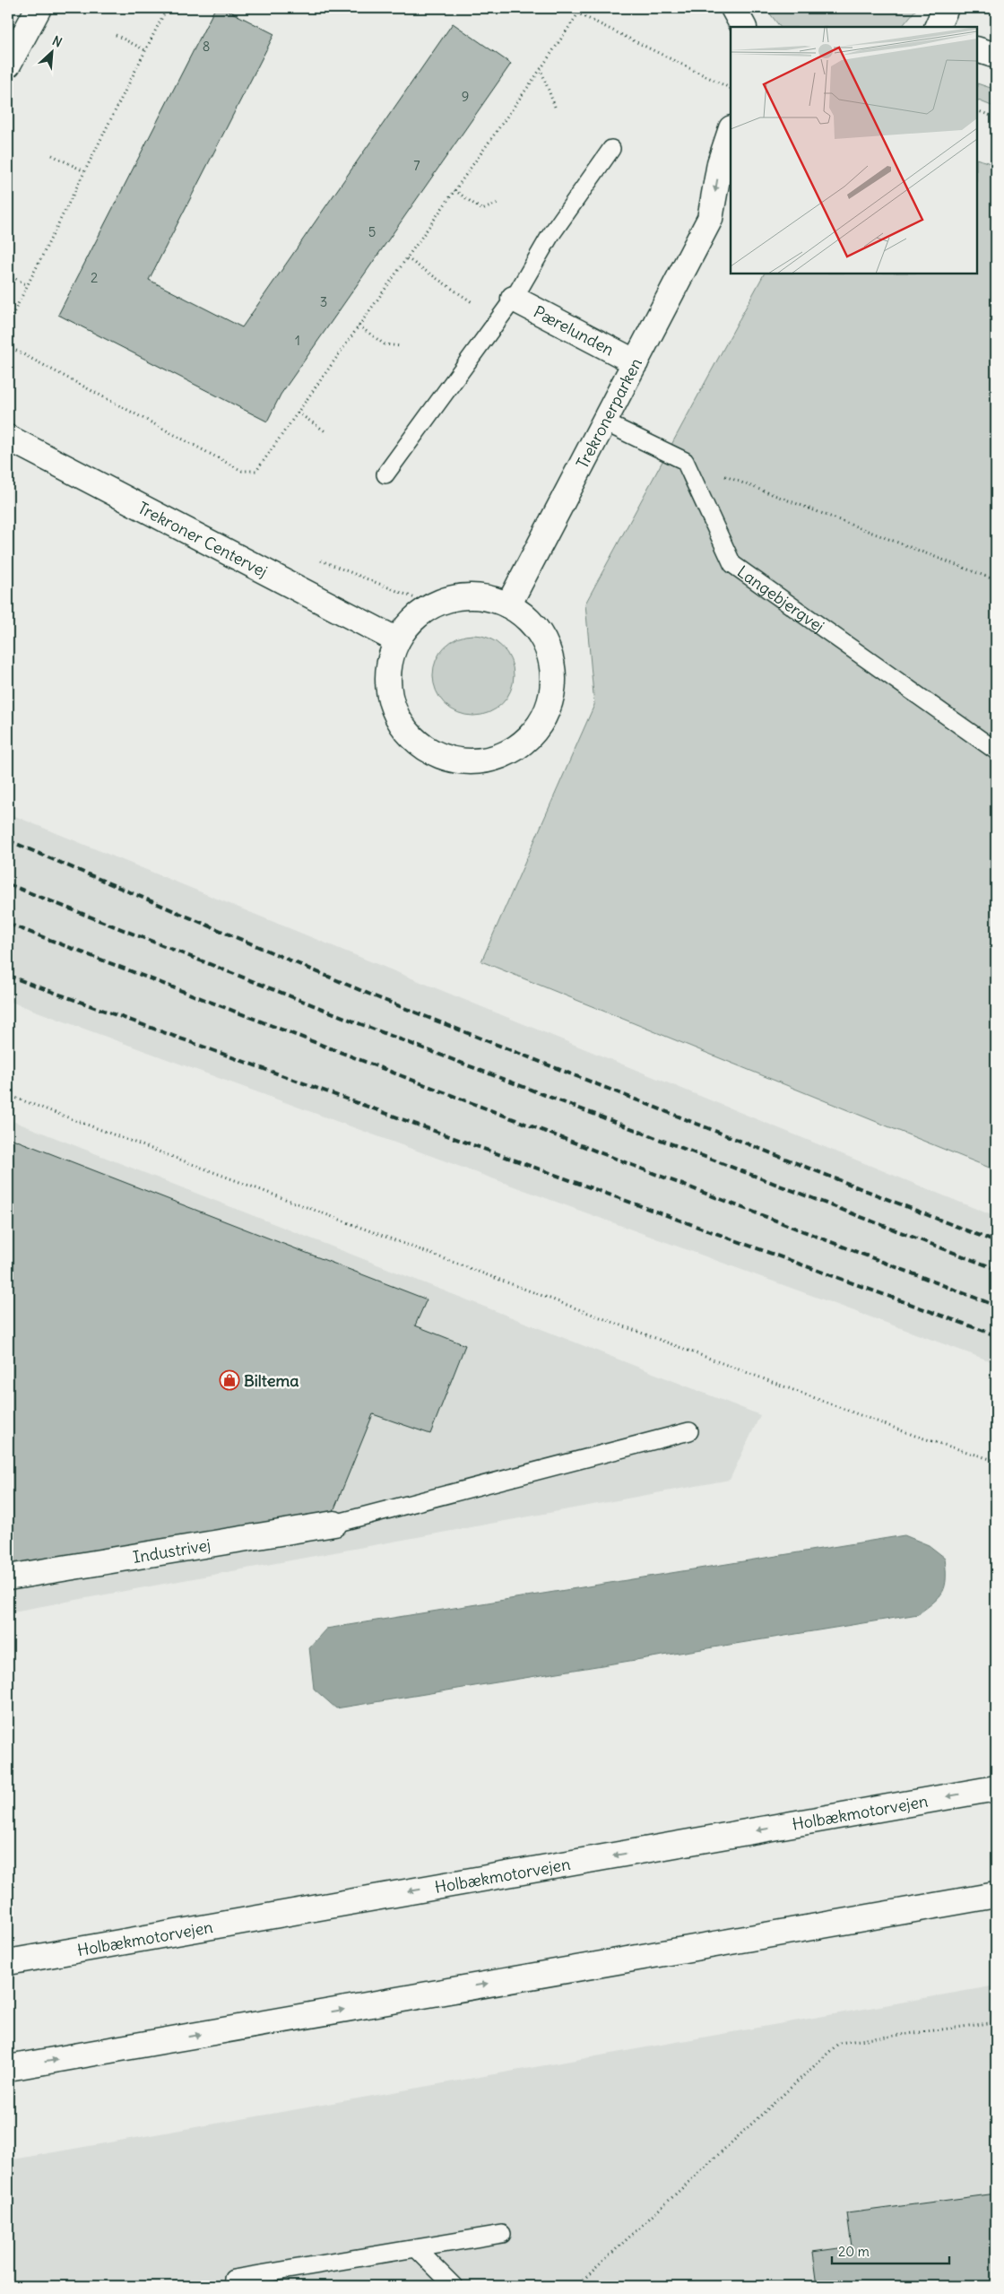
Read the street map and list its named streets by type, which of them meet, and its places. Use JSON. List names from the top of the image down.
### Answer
{
  "streets": {
    "main road": [
      "Pærelunden",
      "Trekronerparken",
      "Trekroner Centervej",
      "Industrivej",
      "Holbækmotorvejen"
    ],
    "lane": ["Langebjergvej"]
  },
  "crossings": [
    ["Pærelunden", "Trekronerparken"]
  ],
  "places": {
    "shop": ["Biltema"]
  },
  "house_numbers": [
    "8",
    "9",
    "7",
    "5",
    "2",
    "3",
    "1"
  ],
  "scale_bar": "20 m",
  "north": "top right"
}
